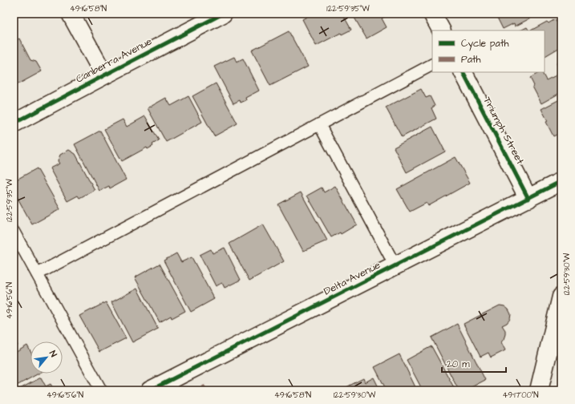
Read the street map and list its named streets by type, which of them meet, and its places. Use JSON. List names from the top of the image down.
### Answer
{
  "streets": {
    "street": ["Canberra Avenue", "Triumph Street", "Delta Avenue"]
  },
  "crossings": [
    ["Triumph Street", "Delta Avenue"]
  ],
  "legend": ["Cycle path", "Path"],
  "scale_bar": "20 m",
  "north": "top right",
  "coordinates": [
    "49°16'58\"N",
    "122°59'35\"W",
    "122°59'30\"W",
    "49°16'56\"N",
    "49°17'00\"N"
  ]
}
